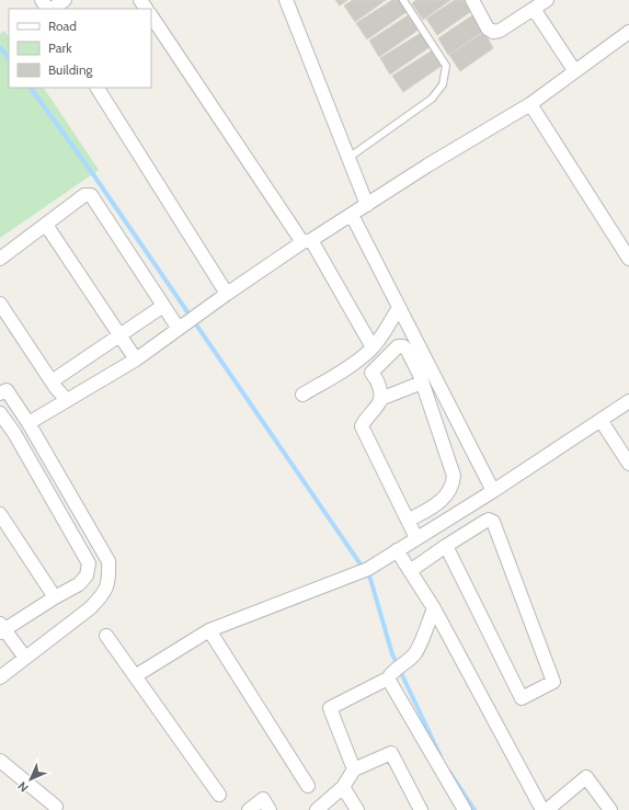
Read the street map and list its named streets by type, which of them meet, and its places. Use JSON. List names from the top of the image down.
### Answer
{
  "legend": ["Road", "Park", "Building"],
  "north": "bottom left"
}
